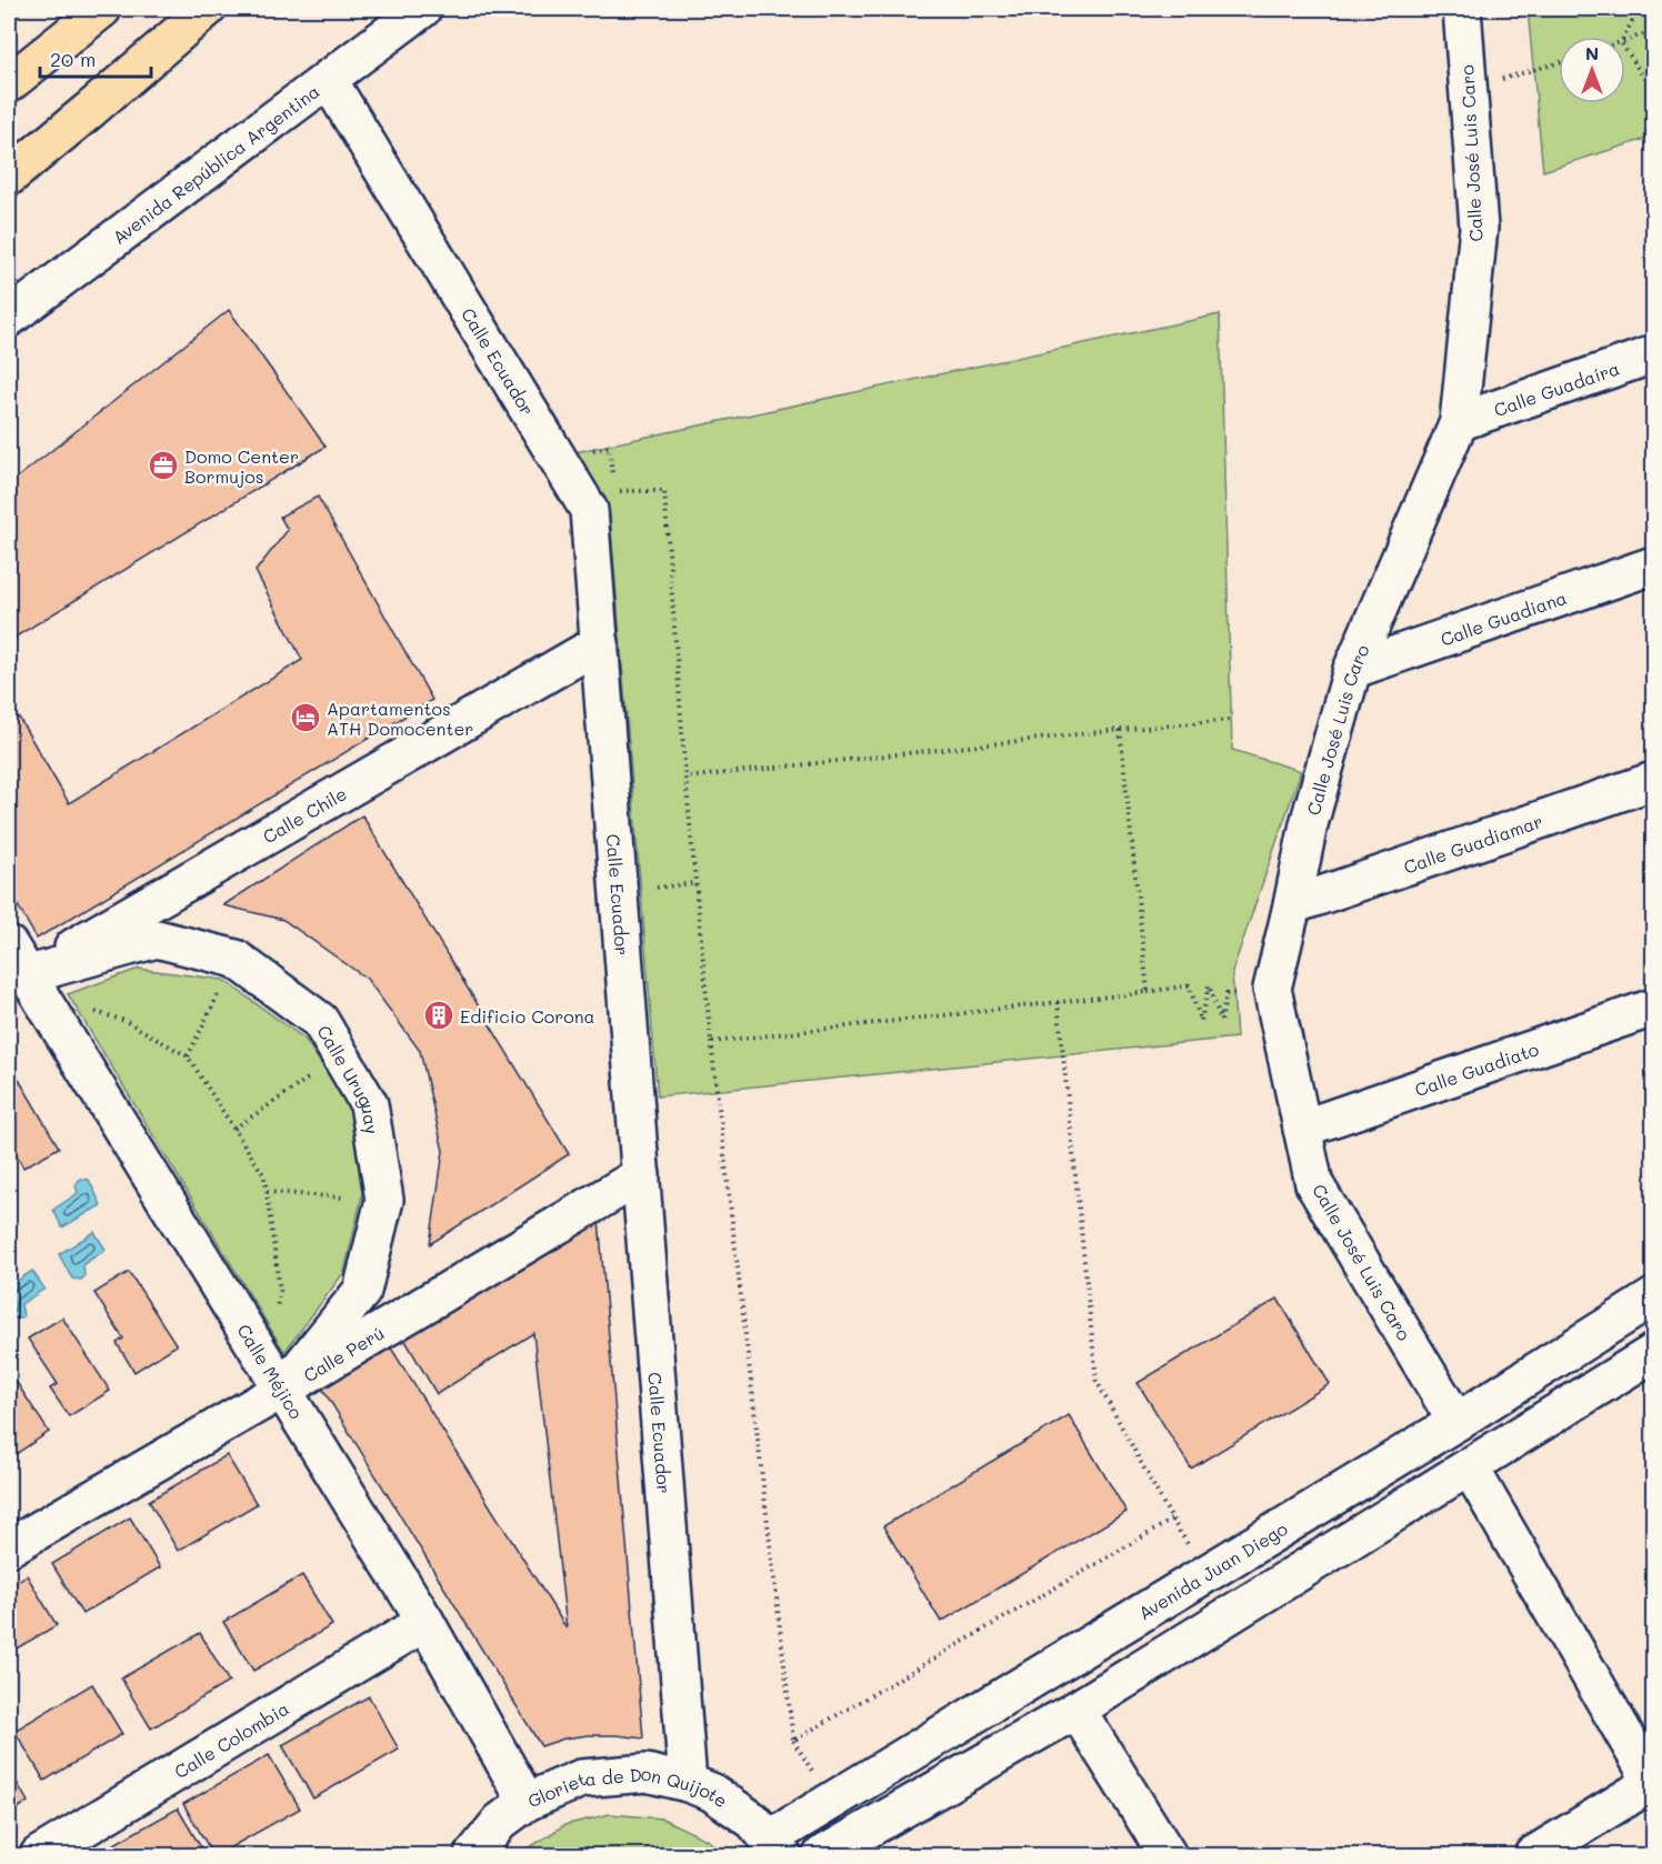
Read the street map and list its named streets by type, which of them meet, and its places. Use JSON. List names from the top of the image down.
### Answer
{
  "streets": {
    "street": [
      "Calle José Luis Caro",
      "Avenida República Argentina",
      "Calle Ecuador",
      "Calle Guadaíra",
      "Calle Guadiana",
      "Calle Chile",
      "Calle Guadiamar",
      "Calle Guadiato",
      "Calle Uruguay",
      "Calle Perú",
      "Calle Méjico",
      "Avenida Juan Diego",
      "Calle Colombia",
      "Glorieta de Don Quijote"
    ]
  },
  "crossings": [
    ["Calle José Luis Caro", "Calle Guadaíra"],
    ["Calle José Luis Caro", "Calle Guadiana"],
    ["Calle José Luis Caro", "Calle Guadiamar"],
    ["Calle José Luis Caro", "Calle Guadiato"],
    ["Calle José Luis Caro", "Avenida Juan Diego"],
    ["Avenida República Argentina", "Calle Ecuador"],
    ["Calle Ecuador", "Calle Chile"],
    ["Calle Ecuador", "Calle Perú"],
    ["Calle Ecuador", "Glorieta de Don Quijote"],
    ["Calle Chile", "Calle Uruguay"],
    ["Calle Chile", "Calle Méjico"],
    ["Calle Uruguay", "Calle Perú"],
    ["Calle Uruguay", "Calle Méjico"],
    ["Calle Perú", "Calle Méjico"],
    ["Calle Méjico", "Calle Colombia"],
    ["Calle Méjico", "Glorieta de Don Quijote"],
    ["Avenida Juan Diego", "Glorieta de Don Quijote"]
  ],
  "places": {
    "office": ["Domo Center Bormujos"],
    "hotel": ["Apartamentos ATH Domocenter"],
    "building": ["Edificio Corona"]
  },
  "scale_bar": "20 m",
  "north": "top"
}
